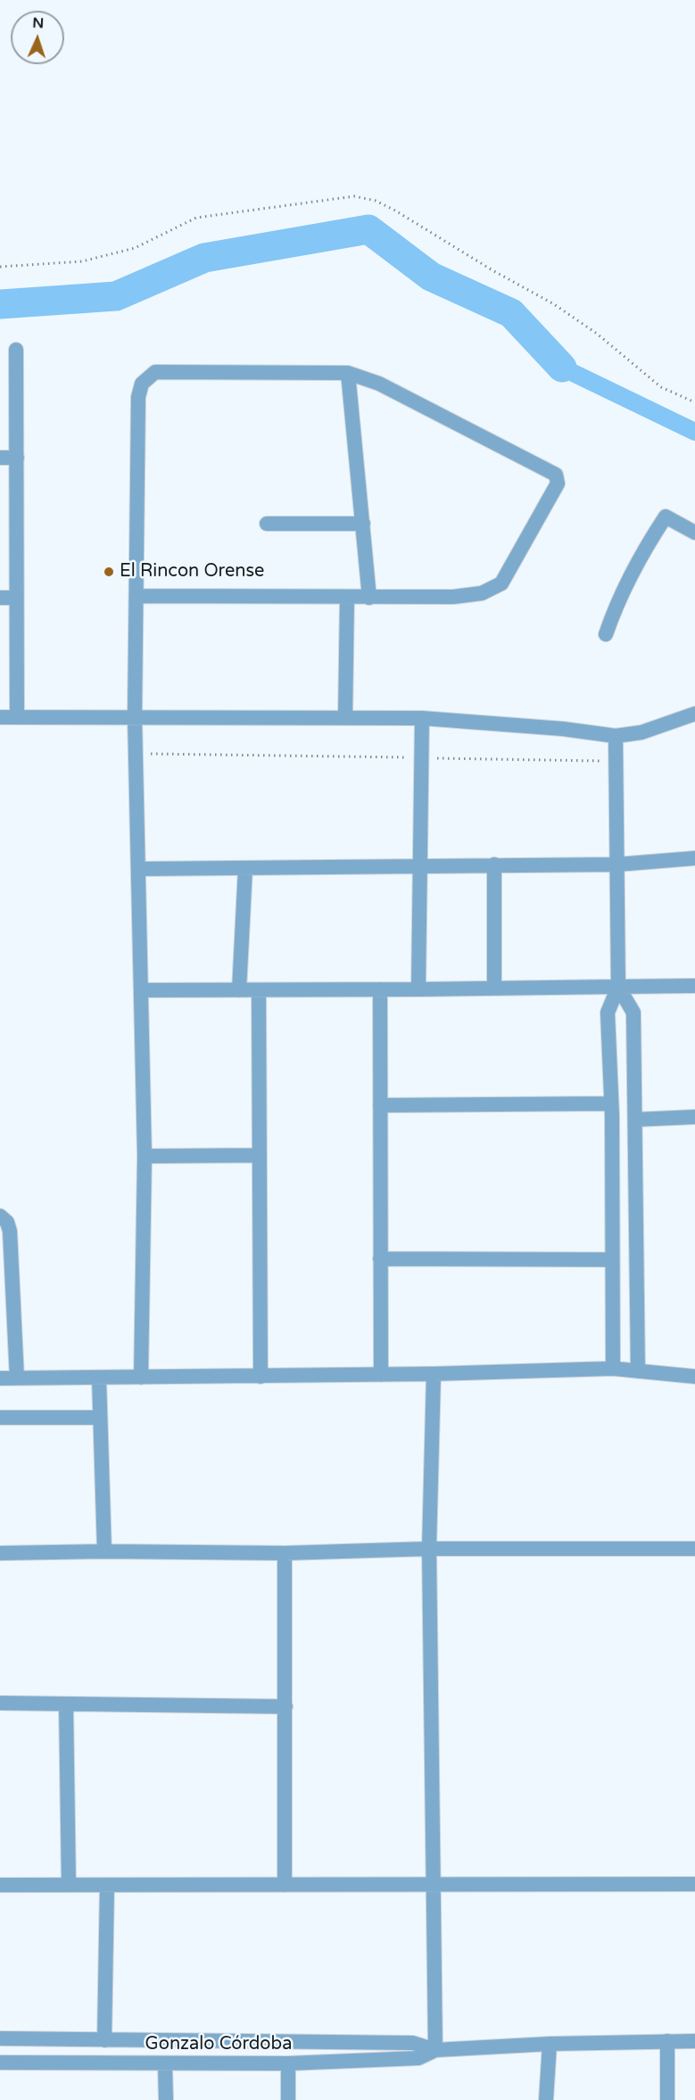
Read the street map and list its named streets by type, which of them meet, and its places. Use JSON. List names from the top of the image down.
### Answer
{
  "streets": {
    "street": ["Gonzalo Córdoba"]
  },
  "places": ["El Rincon Orense"],
  "north": "top"
}
